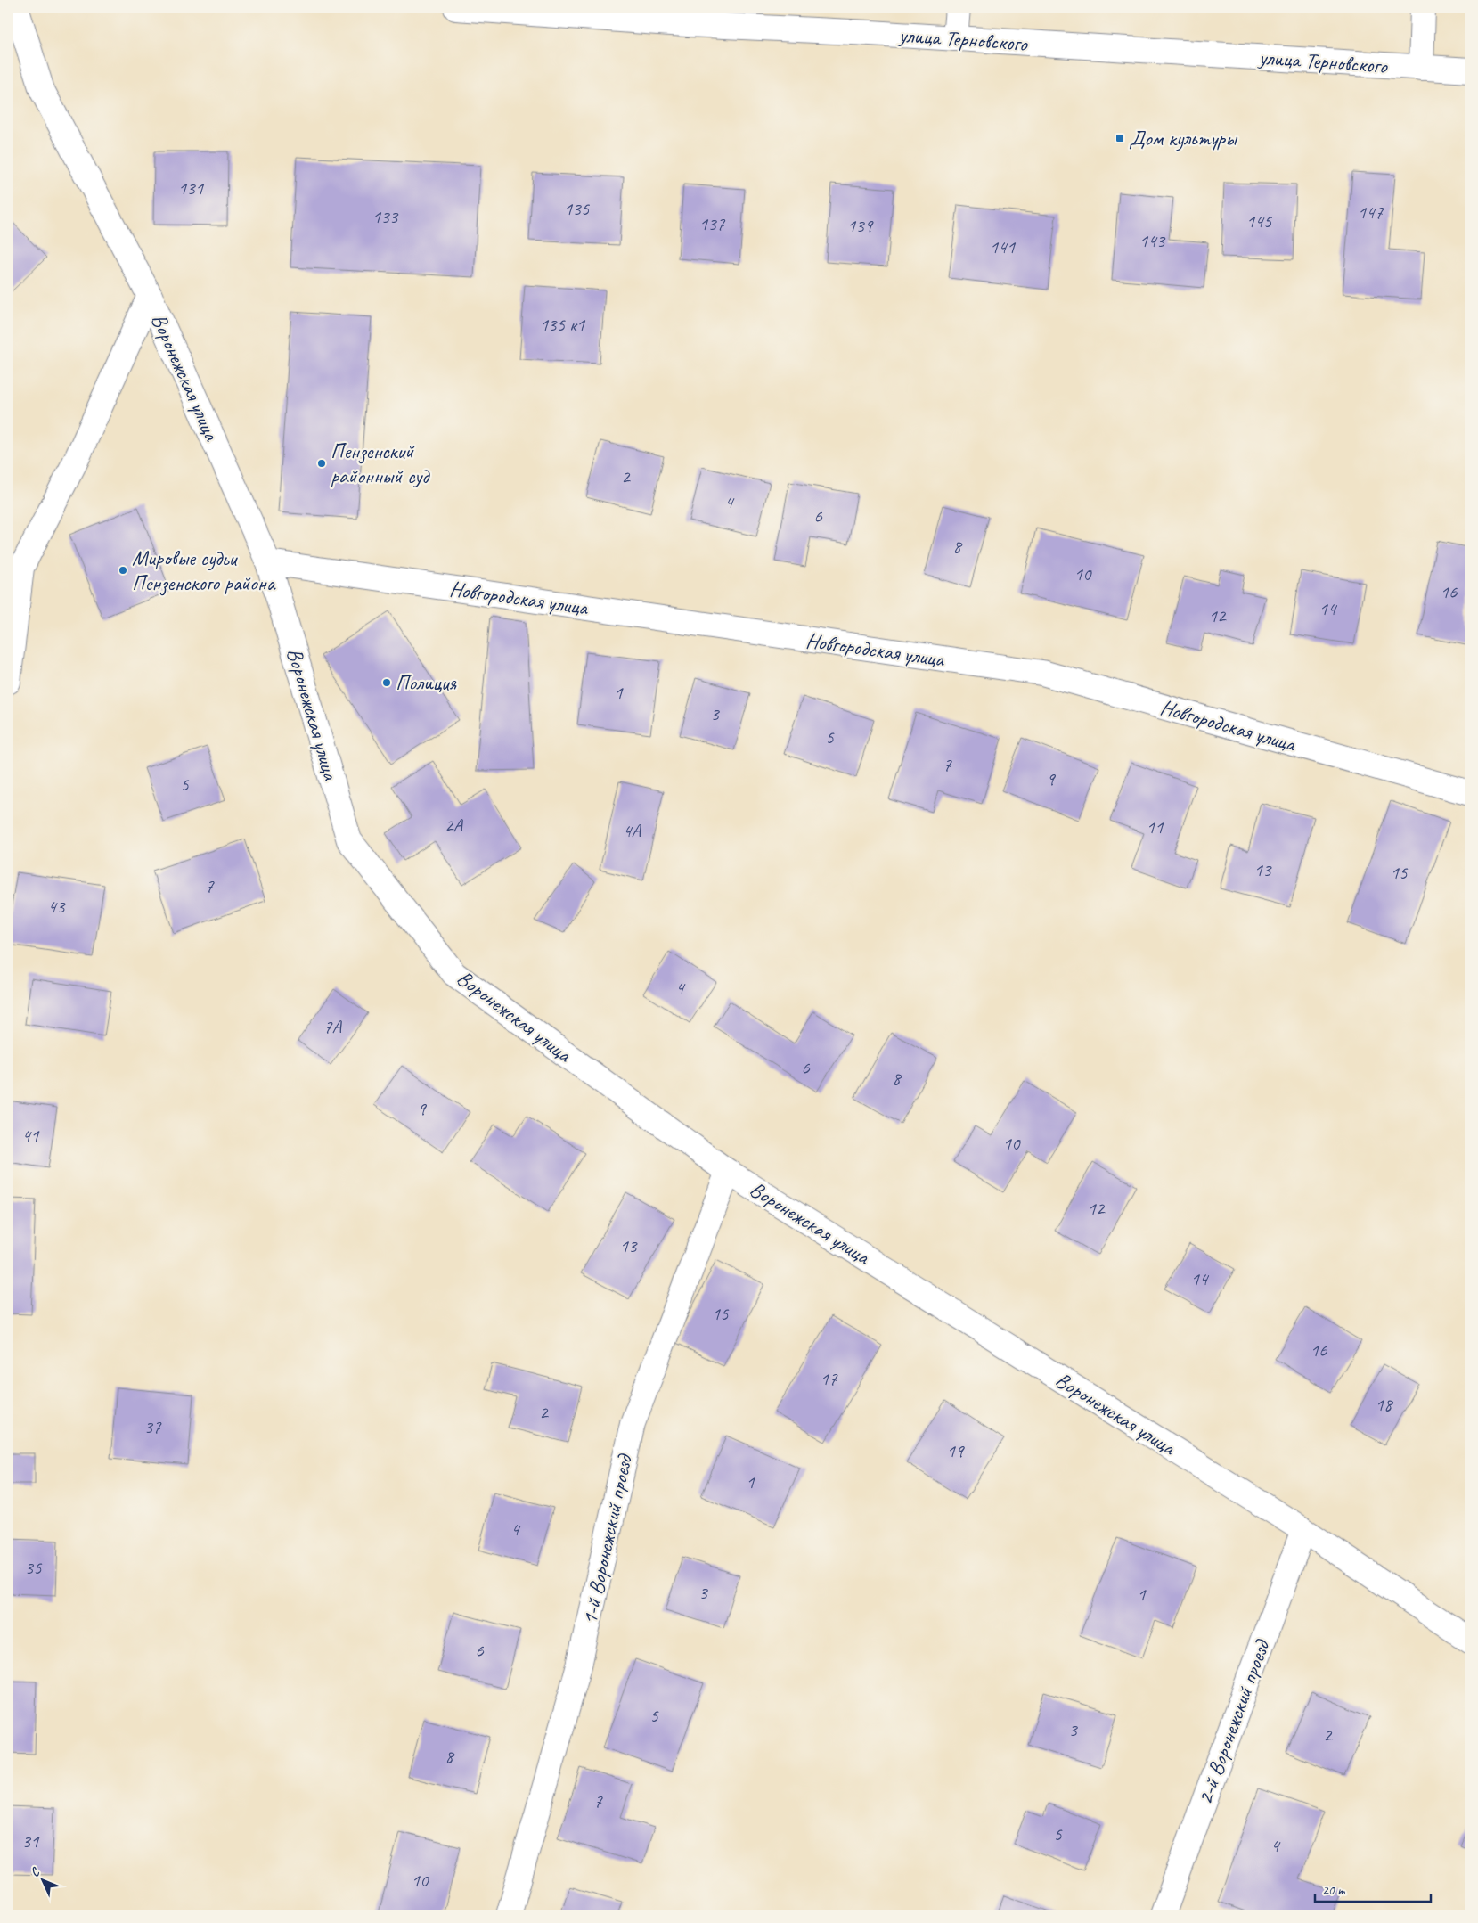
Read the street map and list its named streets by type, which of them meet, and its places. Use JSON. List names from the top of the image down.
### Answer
{
  "streets": {
    "street": [
      "улица Терновского",
      "Воронежская улица",
      "Новгородская улица",
      "1-й Воронежский проезд",
      "2-й Воронежский проезд"
    ]
  },
  "crossings": [
    ["Воронежская улица", "Новгородская улица"],
    ["Воронежская улица", "1-й Воронежский проезд"],
    ["Воронежская улица", "2-й Воронежский проезд"]
  ],
  "places": {
    "transit": ["Дом культуры"],
    "other": ["Пензенский районный суд", "Мировые судьи Пензенского района", "Полиция"]
  },
  "house_numbers": [
    "131",
    "135",
    "147",
    "133",
    "145",
    "137",
    "139",
    "143",
    "141",
    "135 к1",
    "2",
    "4",
    "6",
    "8",
    "10",
    "16",
    "14",
    "12",
    "1",
    "3",
    "5",
    "7",
    "9",
    "5",
    "2А",
    "11",
    "4А",
    "13",
    "15",
    "7",
    "43",
    "4",
    "7А",
    "6",
    "8",
    "9",
    "41",
    "10",
    "12",
    "13",
    "14",
    "15",
    "16",
    "17",
    "18",
    "2",
    "37",
    "19",
    "1",
    "4",
    "35",
    "3",
    "1",
    "6",
    "5",
    "3",
    "2",
    "8",
    "7",
    "5",
    "31",
    "4",
    "10"
  ],
  "scale_bar": "20 m",
  "north": "top left"
}
